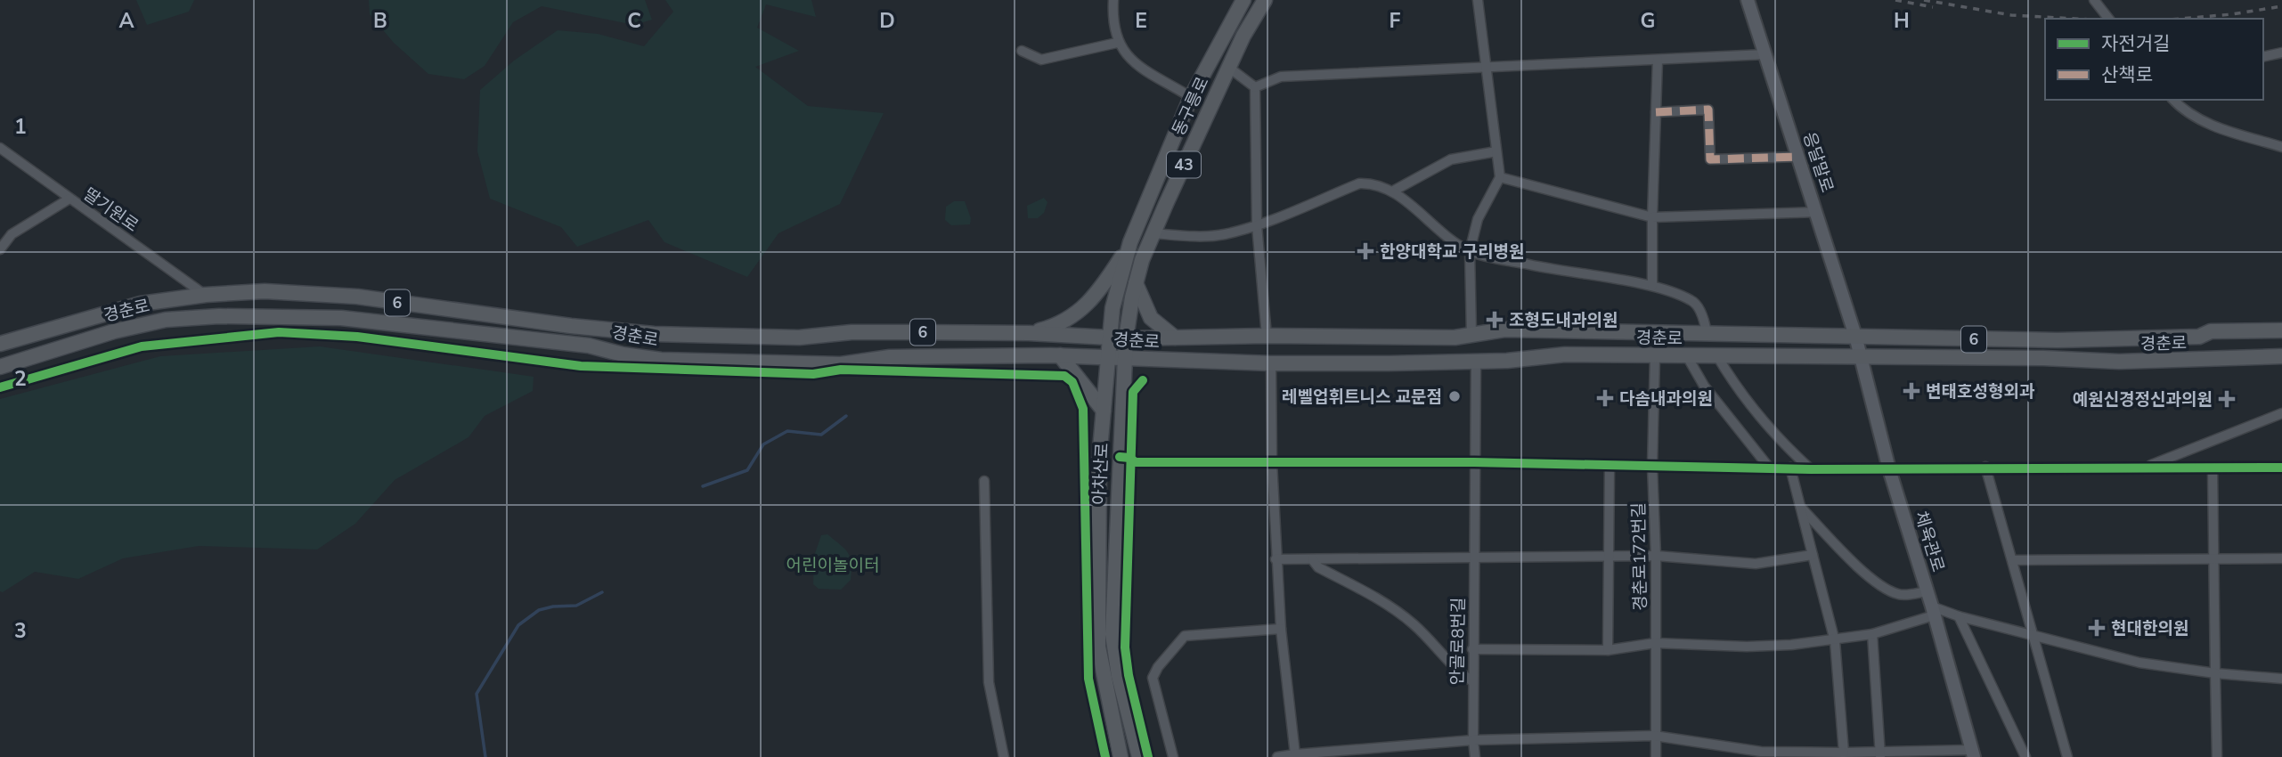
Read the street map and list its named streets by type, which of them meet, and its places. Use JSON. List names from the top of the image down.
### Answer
{
  "streets": {
    "main road": [
      "동구릉로",
      "43",
      "6",
      "경춘로",
      "아차산로"
    ],
    "street": [
      "응달말로",
      "딸기원로",
      "체육관로",
      "경춘로172번길",
      "안골로8번길"
    ]
  },
  "crossings": [
    ["동구릉로", "경춘로"],
    ["동구릉로", "아차산로"],
    ["응달말로", "경춘로"],
    ["응달말로", "체육관로"],
    ["딸기원로", "경춘로"],
    ["경춘로", "아차산로"],
    ["경춘로", "체육관로"],
    ["경춘로", "경춘로172번길"],
    ["경춘로", "안골로8번길"]
  ],
  "parks": ["어린이놀이터"],
  "places": {
    "health": [
      "한양대학교 구리병원",
      "조형도내과의원",
      "변태호성형외과",
      "다솜내과의원",
      "예원신경정신과의원",
      "현대한의원"
    ],
    "other": ["레벨업휘트니스 교문점"]
  },
  "legend": ["자전거길", "산책로"],
  "grid": {
    "columns": [
      "A",
      "B",
      "C",
      "D",
      "E",
      "F",
      "G",
      "H"
    ],
    "rows": ["1", "2", "3"]
  }
}
